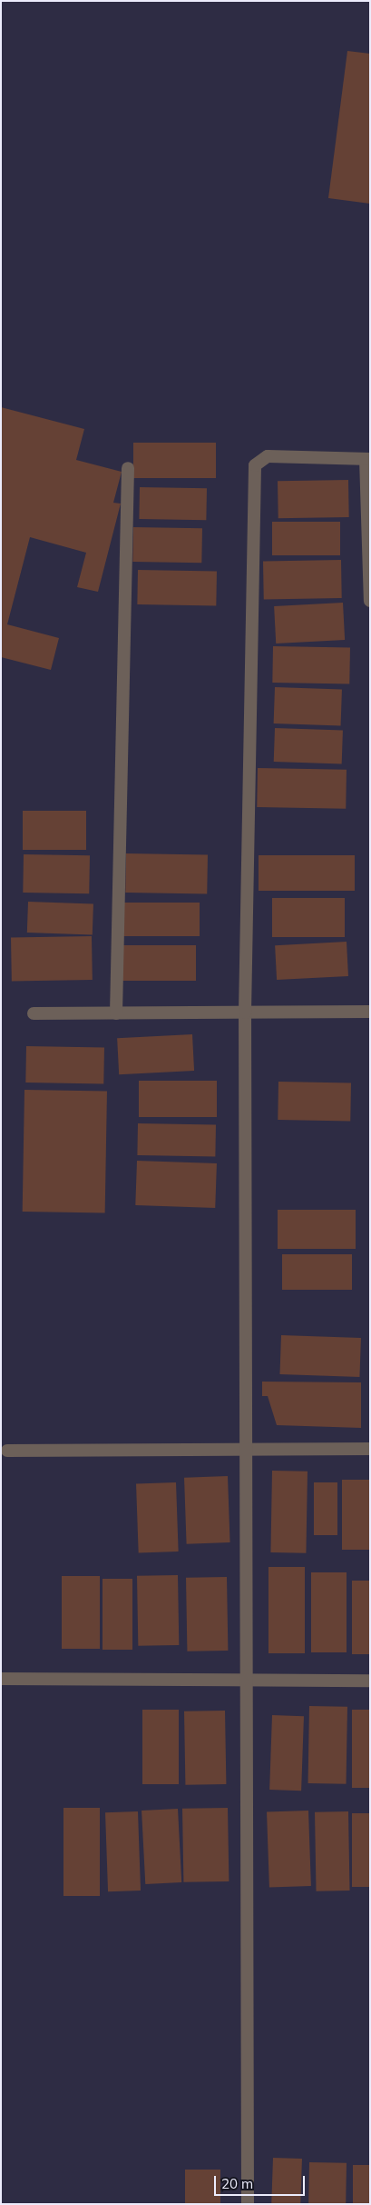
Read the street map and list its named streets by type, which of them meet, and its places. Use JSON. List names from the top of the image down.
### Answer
{
  "scale_bar": "20 m"
}
